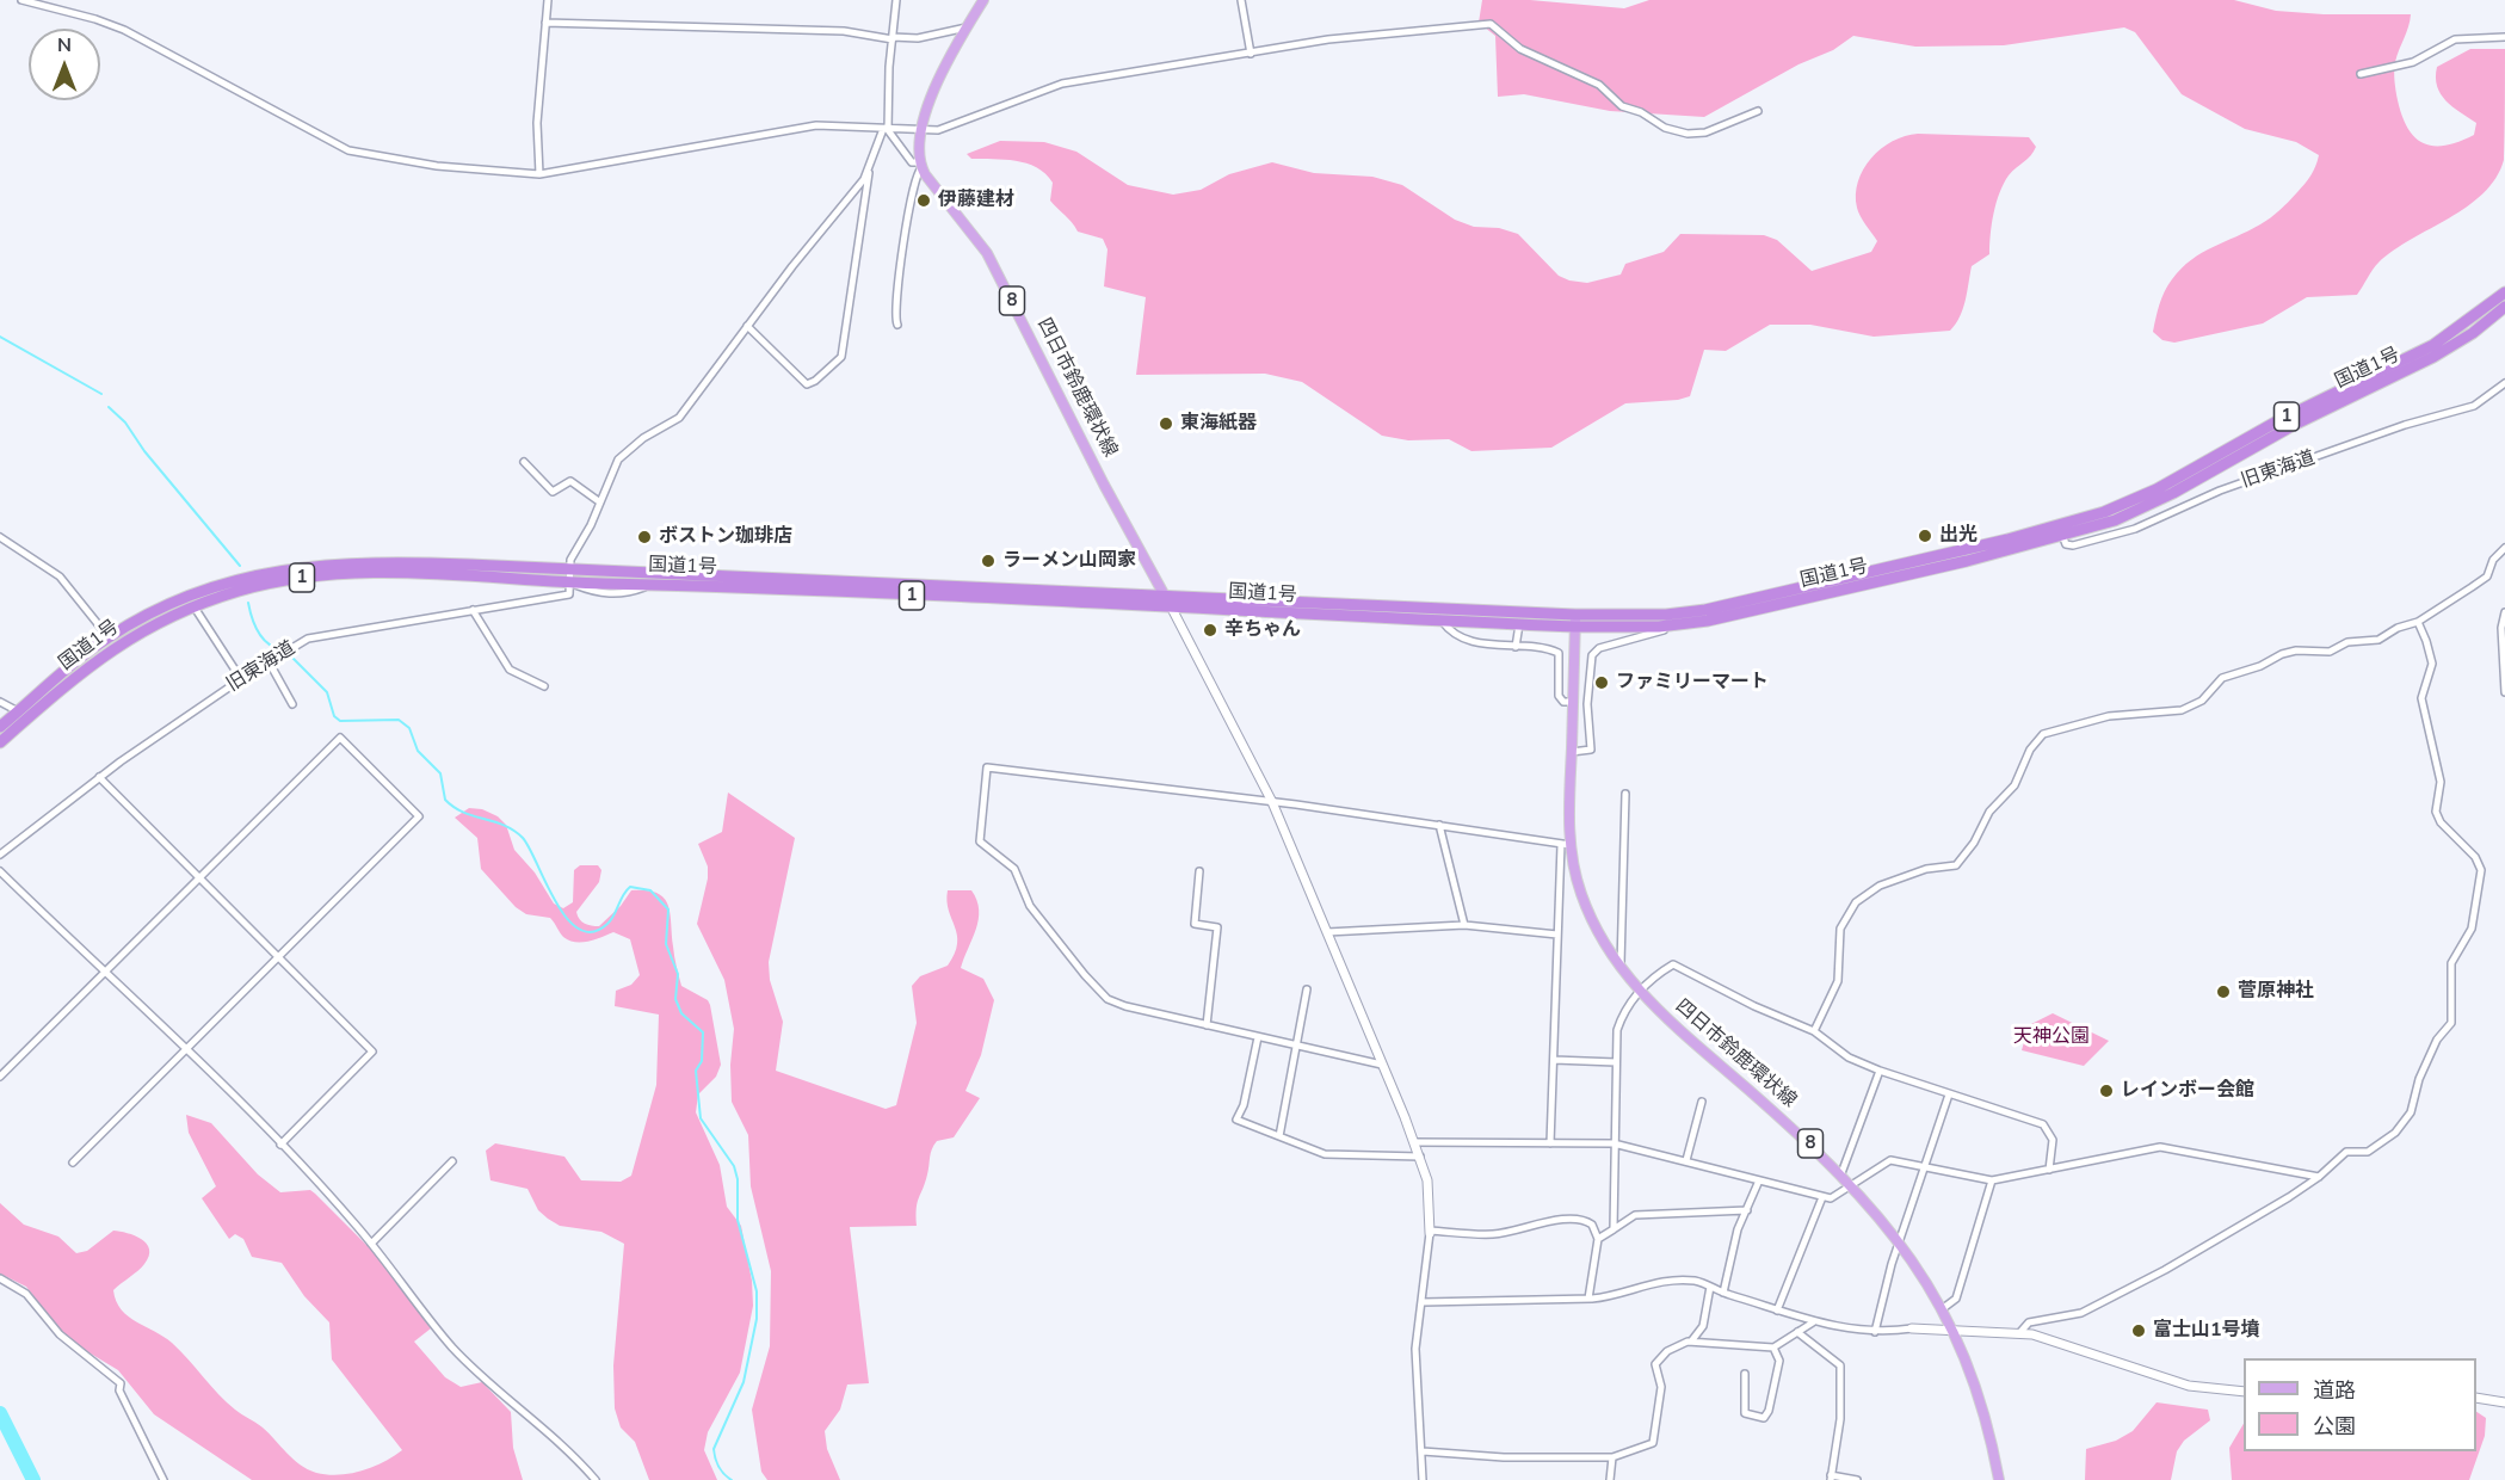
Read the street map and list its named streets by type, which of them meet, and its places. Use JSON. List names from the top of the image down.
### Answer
{
  "streets": {
    "highway": ["国道1号", "1"],
    "main road": ["8", "四日市鈴鹿環状線"],
    "street": ["旧東海道"]
  },
  "crossings": [
    ["国道1号", "四日市鈴鹿環状線"],
    ["国道1号", "旧東海道"]
  ],
  "parks": ["天神公園"],
  "places": [
    "伊藤建材",
    "東海紙器",
    "出光",
    "ボストン珈琲店",
    "ラーメン山岡家",
    "辛ちゃん",
    "ファミリーマート",
    "菅原神社",
    "レインボー会館",
    "富士山1号墳"
  ],
  "legend": ["道路", "公園"],
  "north": "top"
}
